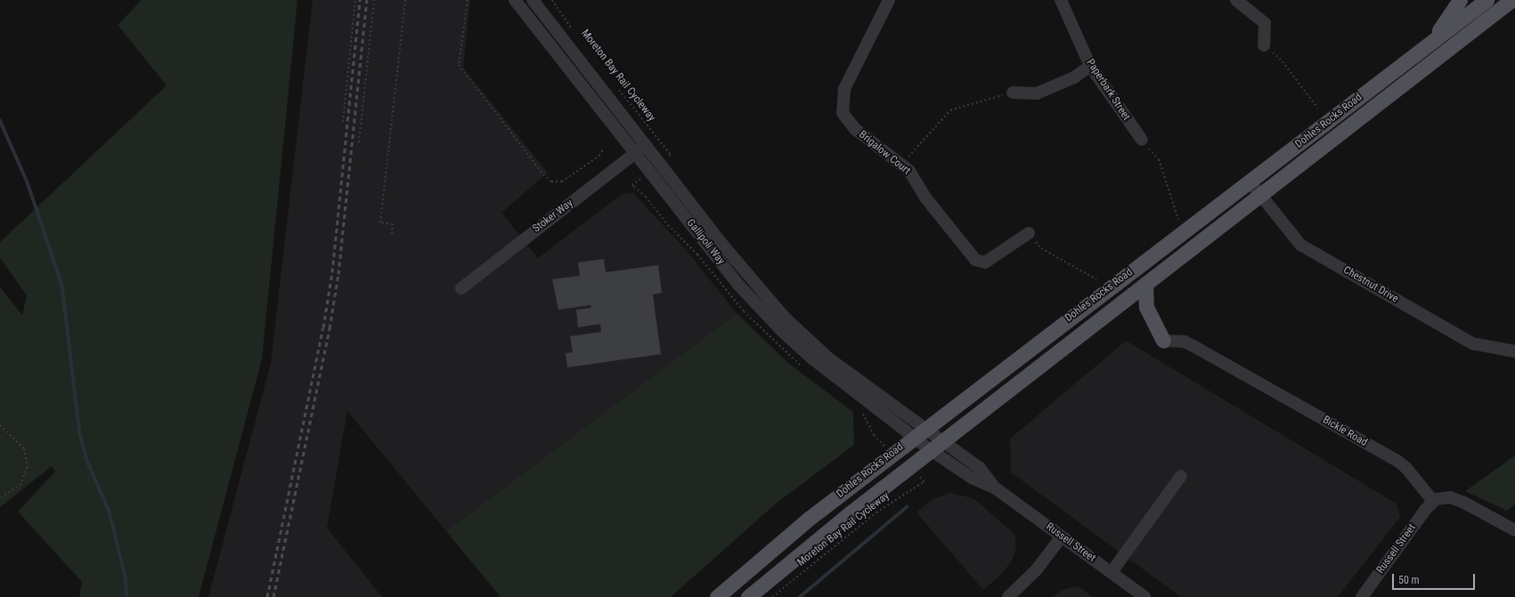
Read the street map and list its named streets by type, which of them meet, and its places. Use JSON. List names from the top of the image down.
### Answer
{
  "streets": {
    "main road": ["Dohles Rocks Road"],
    "street": [
      "Paperbark Street",
      "Brigalow Court",
      "Stoker Way",
      "Gallipoli Way",
      "Chestnut Drive",
      "Bickle Road",
      "Russell Street"
    ],
    "path": ["Moreton Bay Rail Cycleway"]
  },
  "crossings": [
    ["Dohles Rocks Road", "Gallipoli Way"],
    ["Dohles Rocks Road", "Chestnut Drive"],
    ["Dohles Rocks Road", "Russell Street"],
    ["Stoker Way", "Gallipoli Way"],
    ["Gallipoli Way", "Russell Street"],
    ["Bickle Road", "Russell Street"]
  ],
  "scale_bar": "50 m"
}
